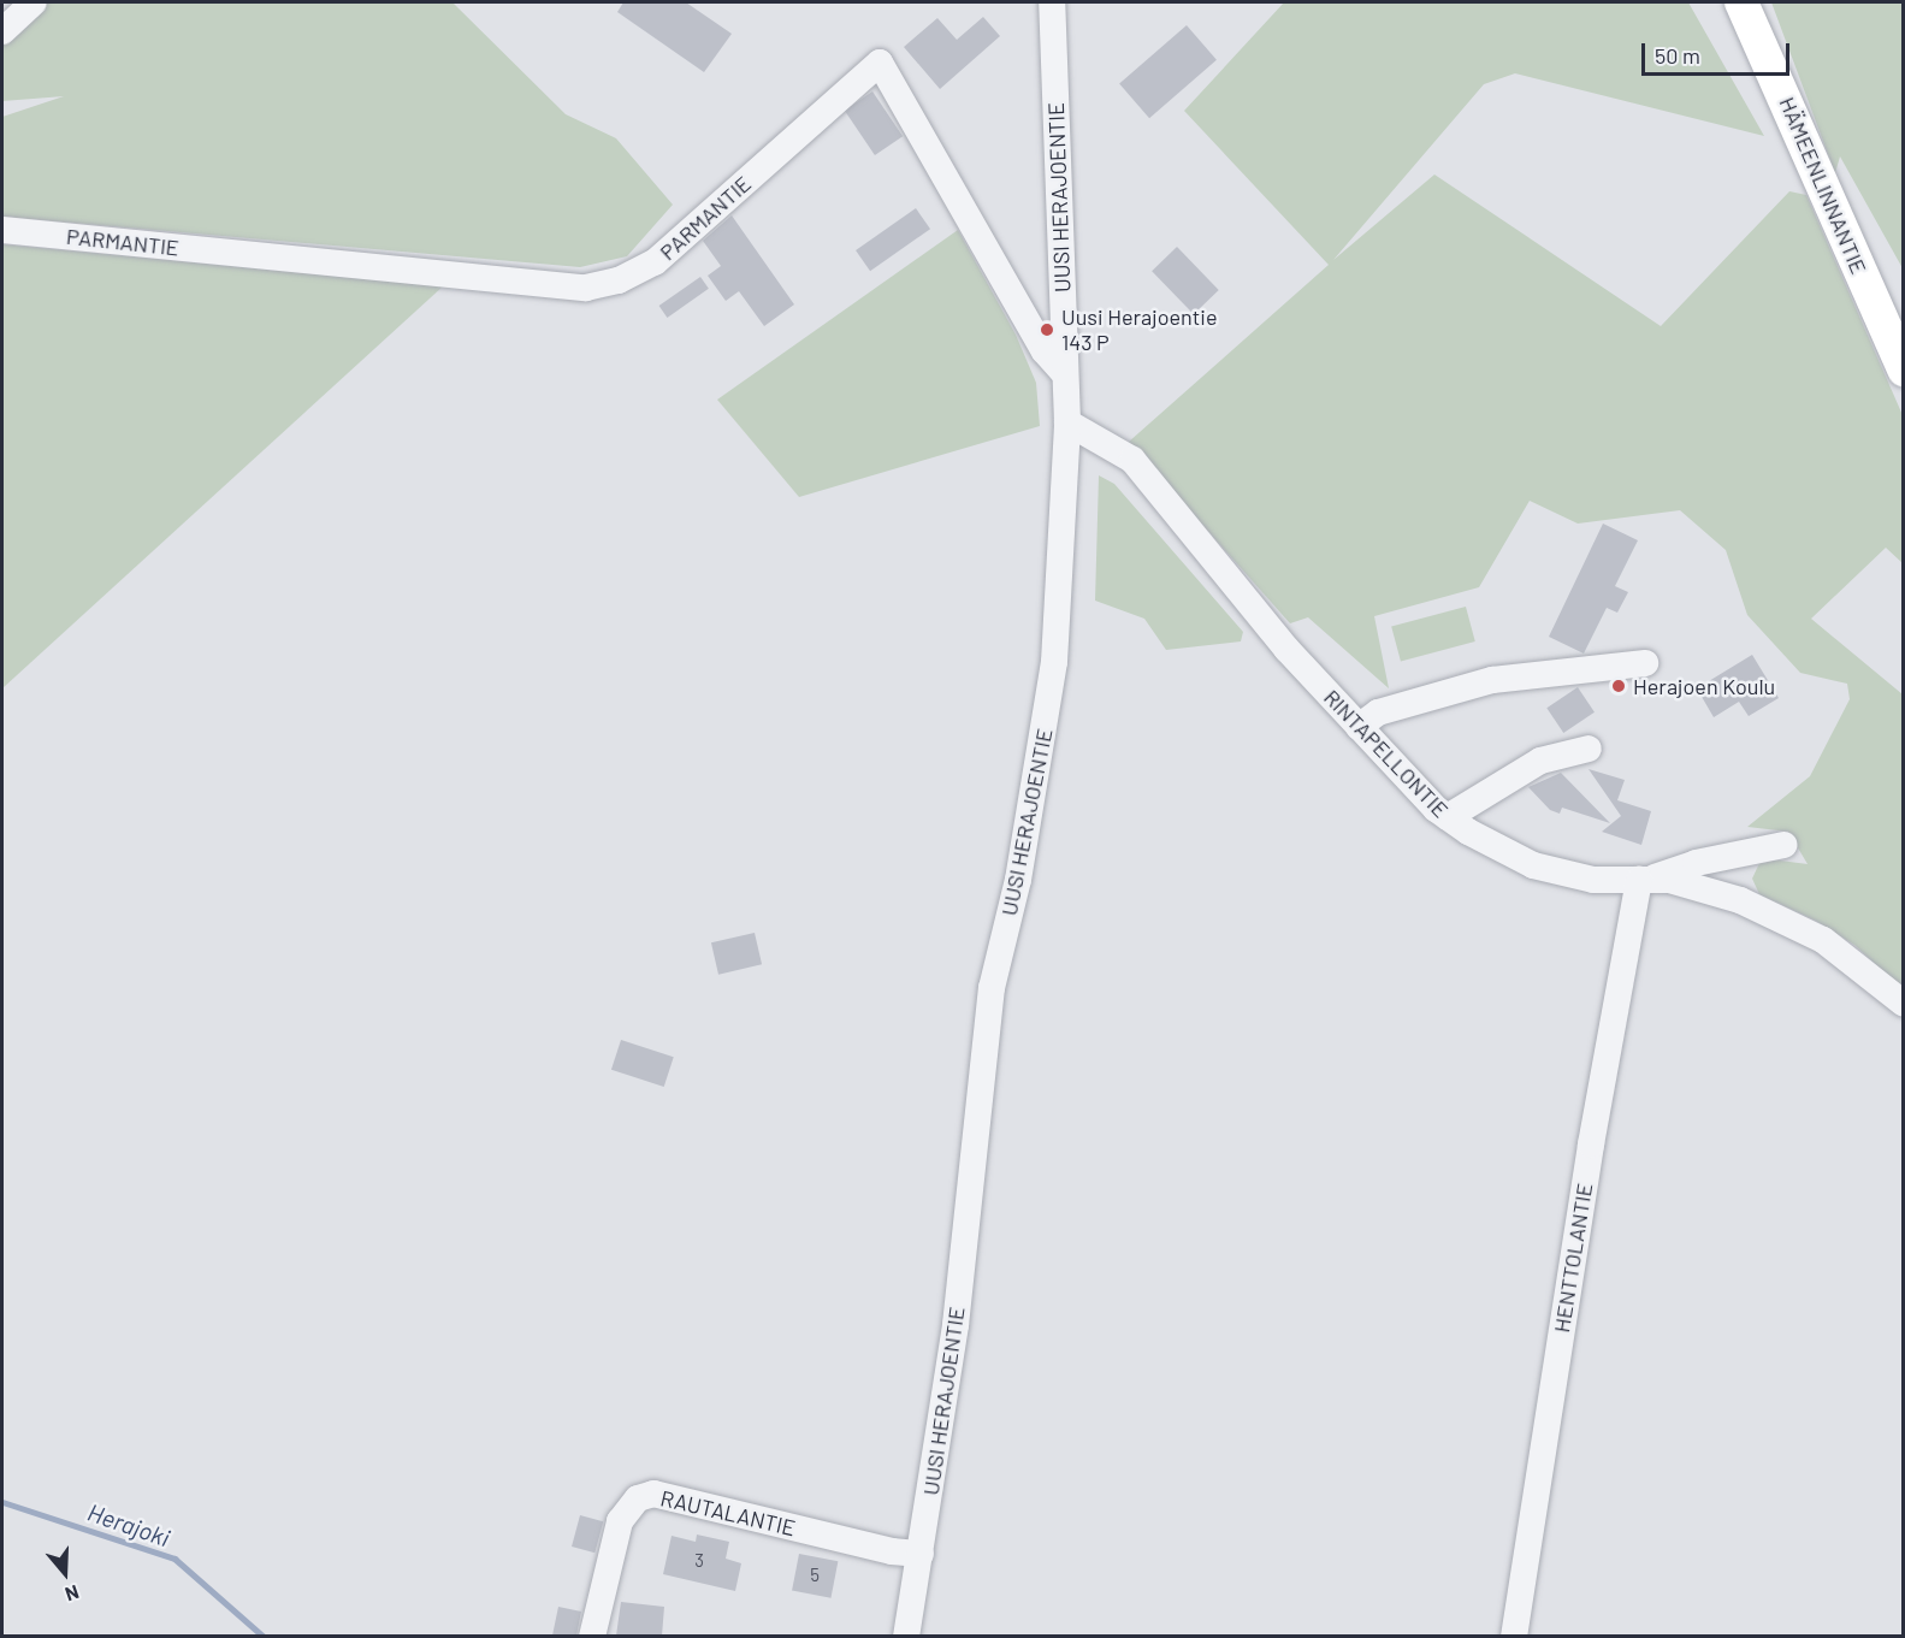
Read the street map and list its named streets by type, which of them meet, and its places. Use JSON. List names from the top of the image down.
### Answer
{
  "streets": {
    "main road": ["HÄMEENLINNANTIE"],
    "street": [
      "UUSI HERAJOENTIE",
      "PARMANTIE",
      "RINTAPELLONTIE",
      "HENTTOLANTIE",
      "RAUTALANTIE"
    ]
  },
  "crossings": [
    ["UUSI HERAJOENTIE", "PARMANTIE"],
    ["UUSI HERAJOENTIE", "RINTAPELLONTIE"],
    ["UUSI HERAJOENTIE", "RAUTALANTIE"],
    ["RINTAPELLONTIE", "HENTTOLANTIE"]
  ],
  "water": ["Herajoki"],
  "places": ["Uusi Herajoentie 143 P", "Herajoen Koulu"],
  "house_numbers": ["3", "5"],
  "scale_bar": "50 m",
  "north": "bottom"
}
